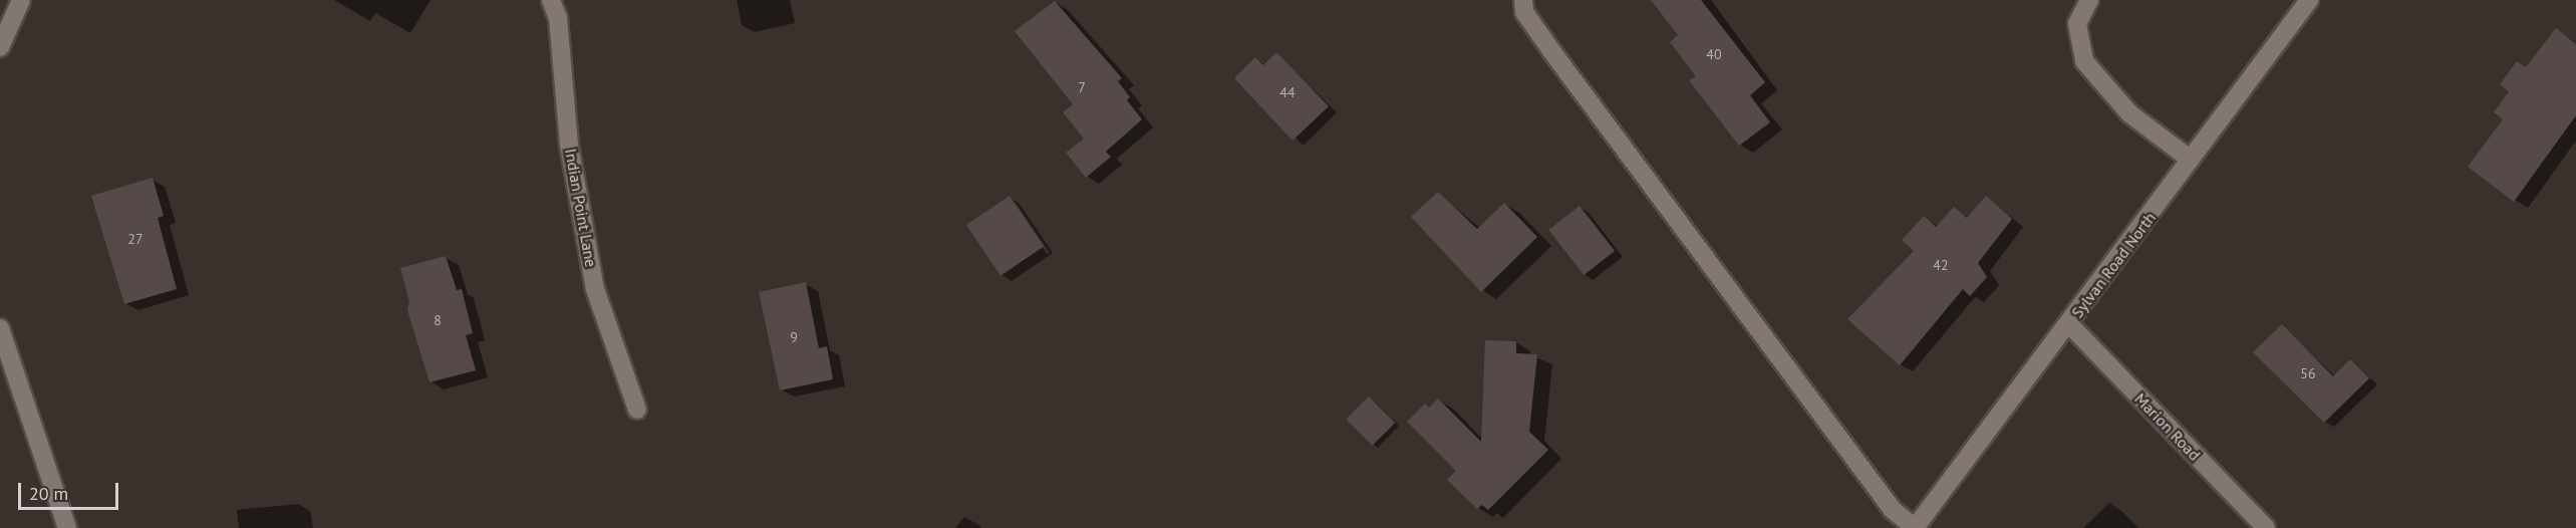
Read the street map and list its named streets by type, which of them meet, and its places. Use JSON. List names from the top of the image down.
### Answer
{
  "streets": {
    "street": ["Indian Point Lane", "Sylvan Road North", "Marion Road"]
  },
  "crossings": [
    ["Sylvan Road North", "Marion Road"]
  ],
  "house_numbers": [
    "40",
    "7",
    "44",
    "27",
    "42",
    "8",
    "9",
    "56"
  ],
  "scale_bar": "20 m"
}
